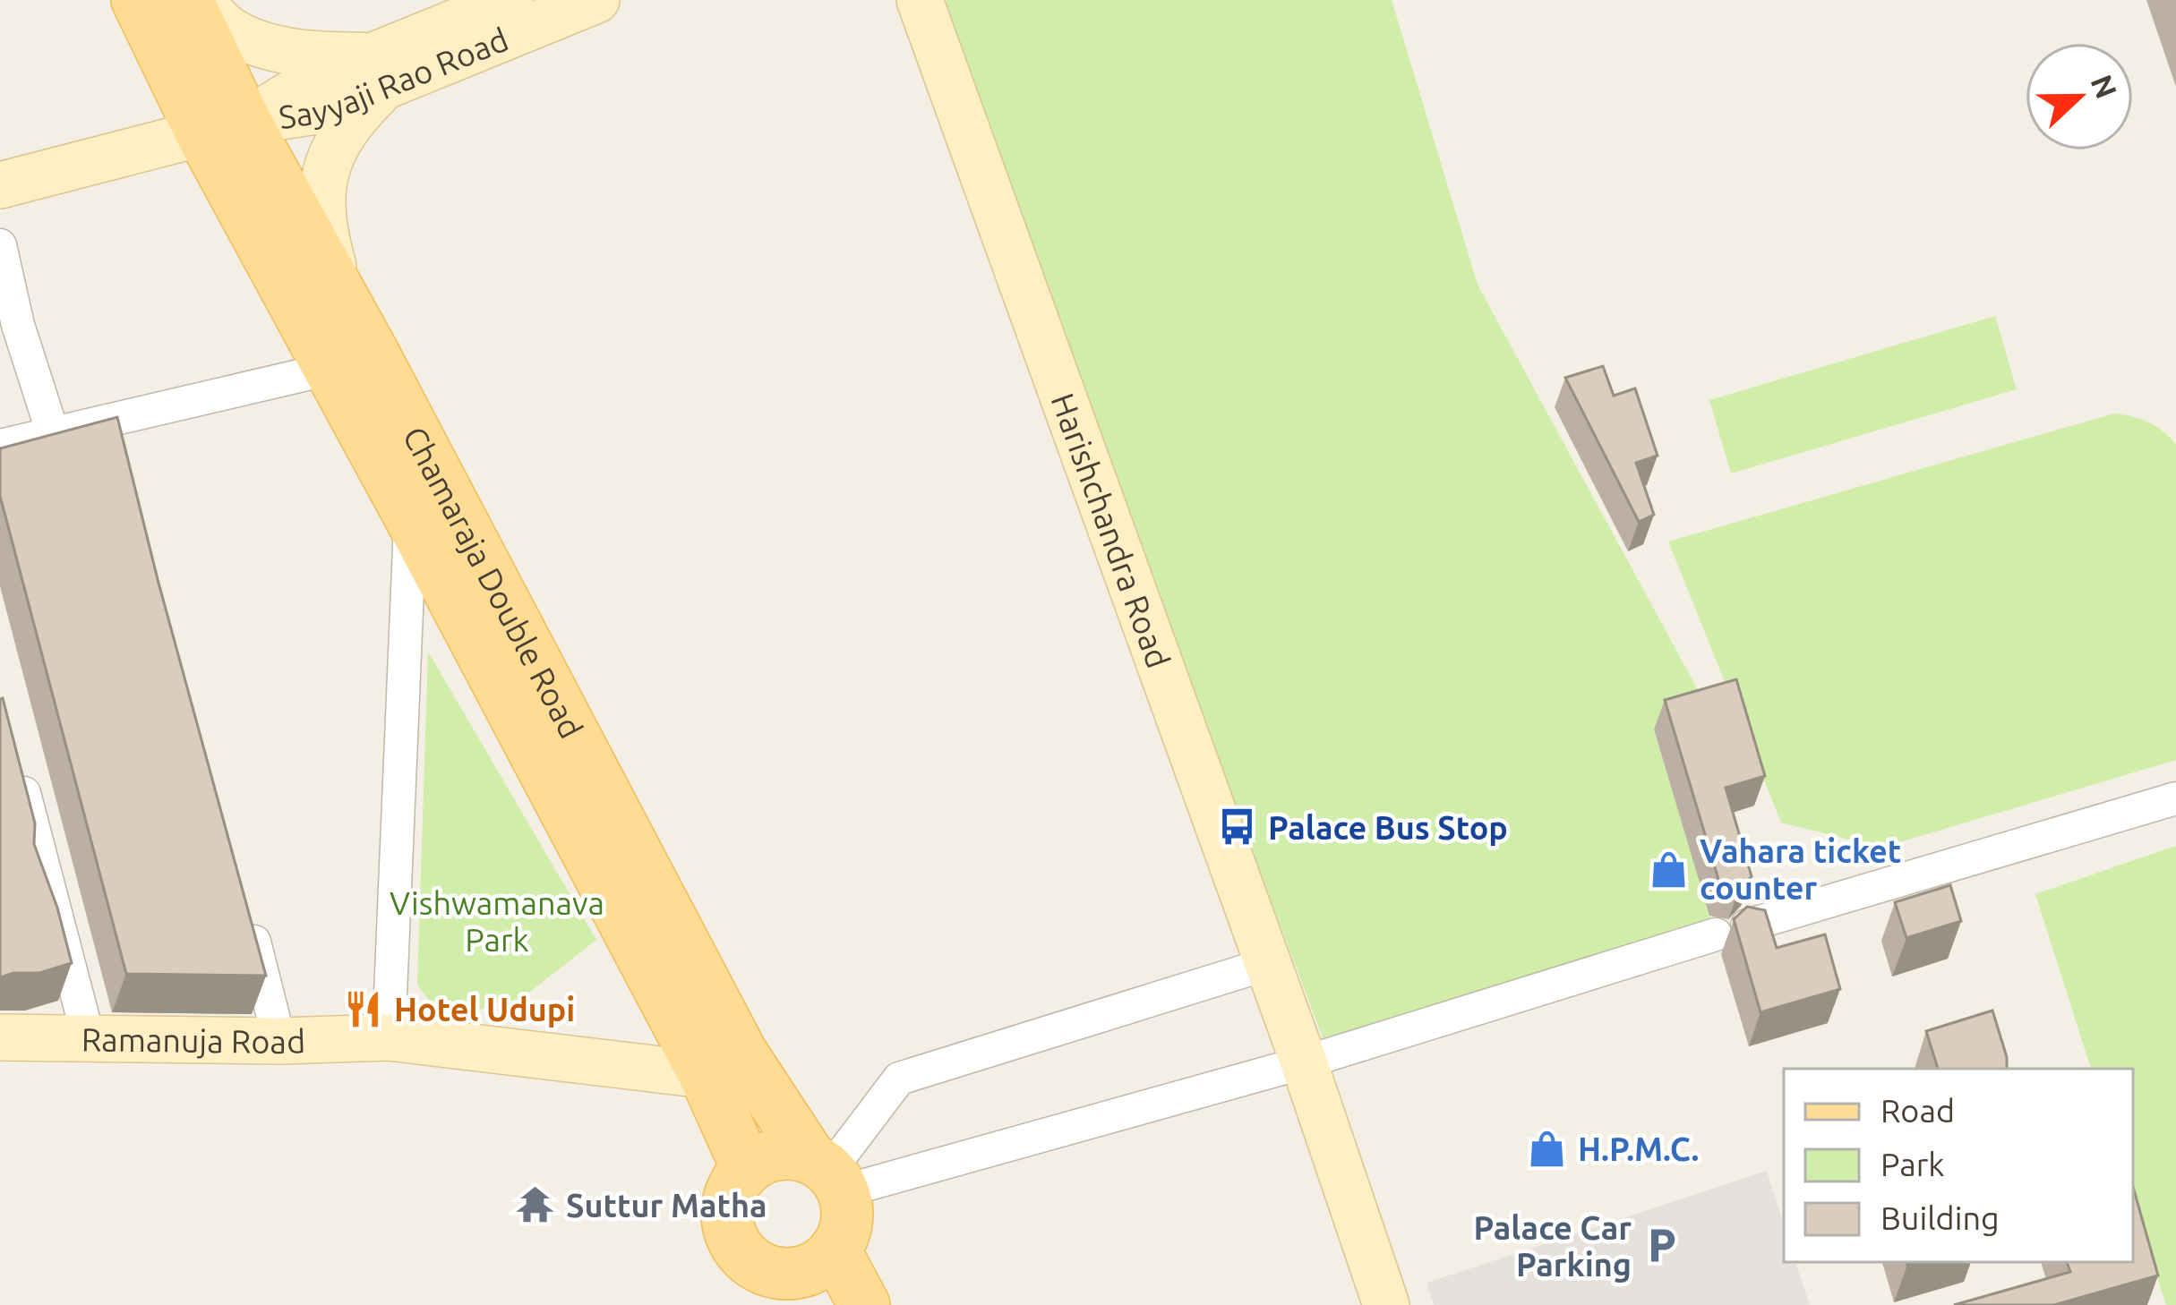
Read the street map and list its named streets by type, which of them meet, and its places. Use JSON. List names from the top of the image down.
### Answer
{
  "streets": {
    "main road": ["Chamaraja Double Road"],
    "street": ["Sayyaji Rao Road", "Harishchandra Road", "Ramanuja Road"]
  },
  "crossings": [
    ["Sayyaji Rao Road", "Chamaraja Double Road"]
  ],
  "parks": ["Vishwamanava Park"],
  "places": {
    "bus stop": ["Palace Bus Stop"],
    "shop": ["Vahara ticket counter", "H.P.M.C."],
    "restaurant": ["Hotel Udupi"],
    "temple": ["Suttur Matha"],
    "parking": ["Palace Car Parking"]
  },
  "legend": ["Road", "Park", "Building"],
  "north": "right"
}
